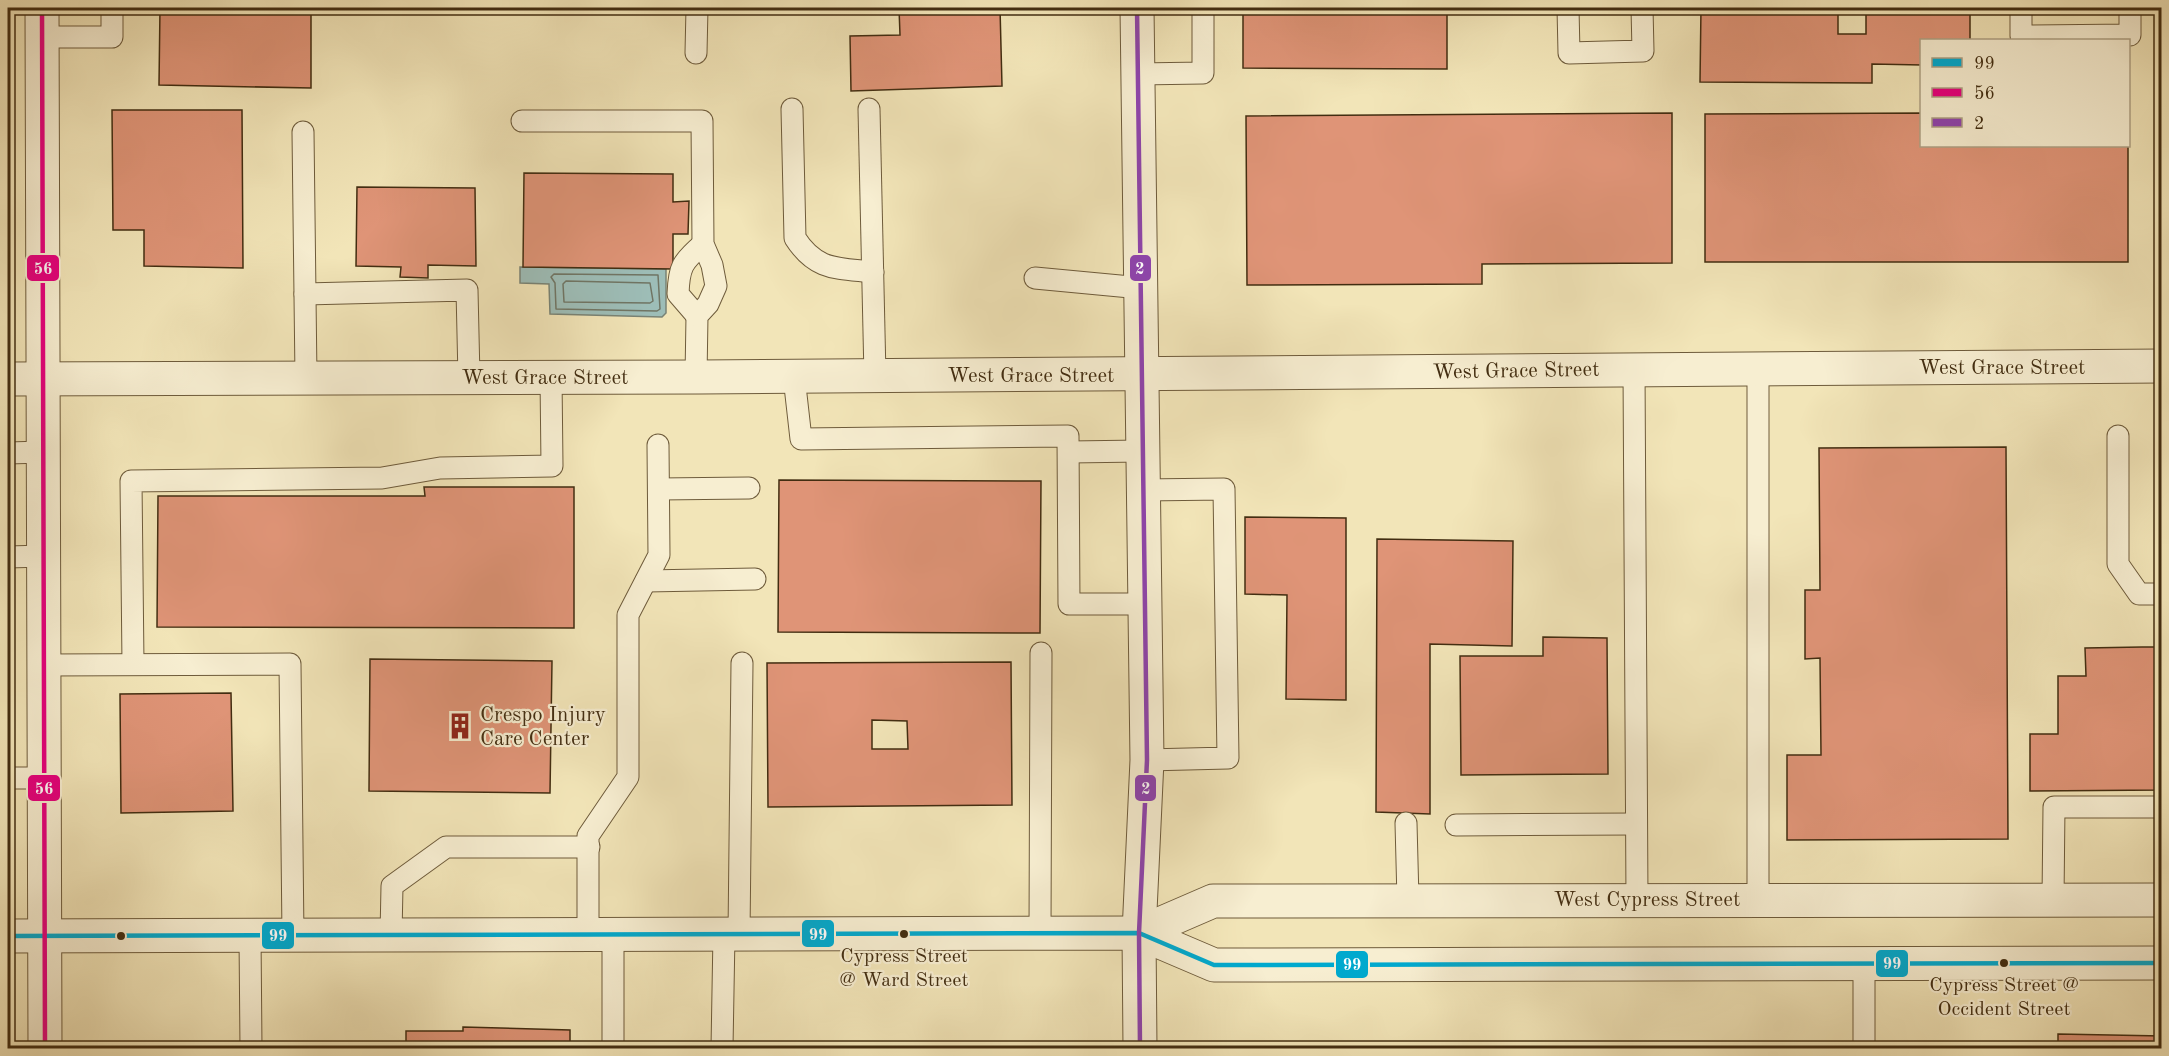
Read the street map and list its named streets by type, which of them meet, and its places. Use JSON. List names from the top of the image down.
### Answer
{
  "streets": {
    "street": ["West Grace Street", "West Cypress Street"]
  },
  "places": {
    "building": ["Crespo Injury Care Center"],
    "other": ["Cypress Street @ Ward Street", "Cypress Street @ Occident Street"]
  },
  "lines": ["transit line 56", "transit line 2", "transit line 99"],
  "legend": ["99", "56", "2"]
}
